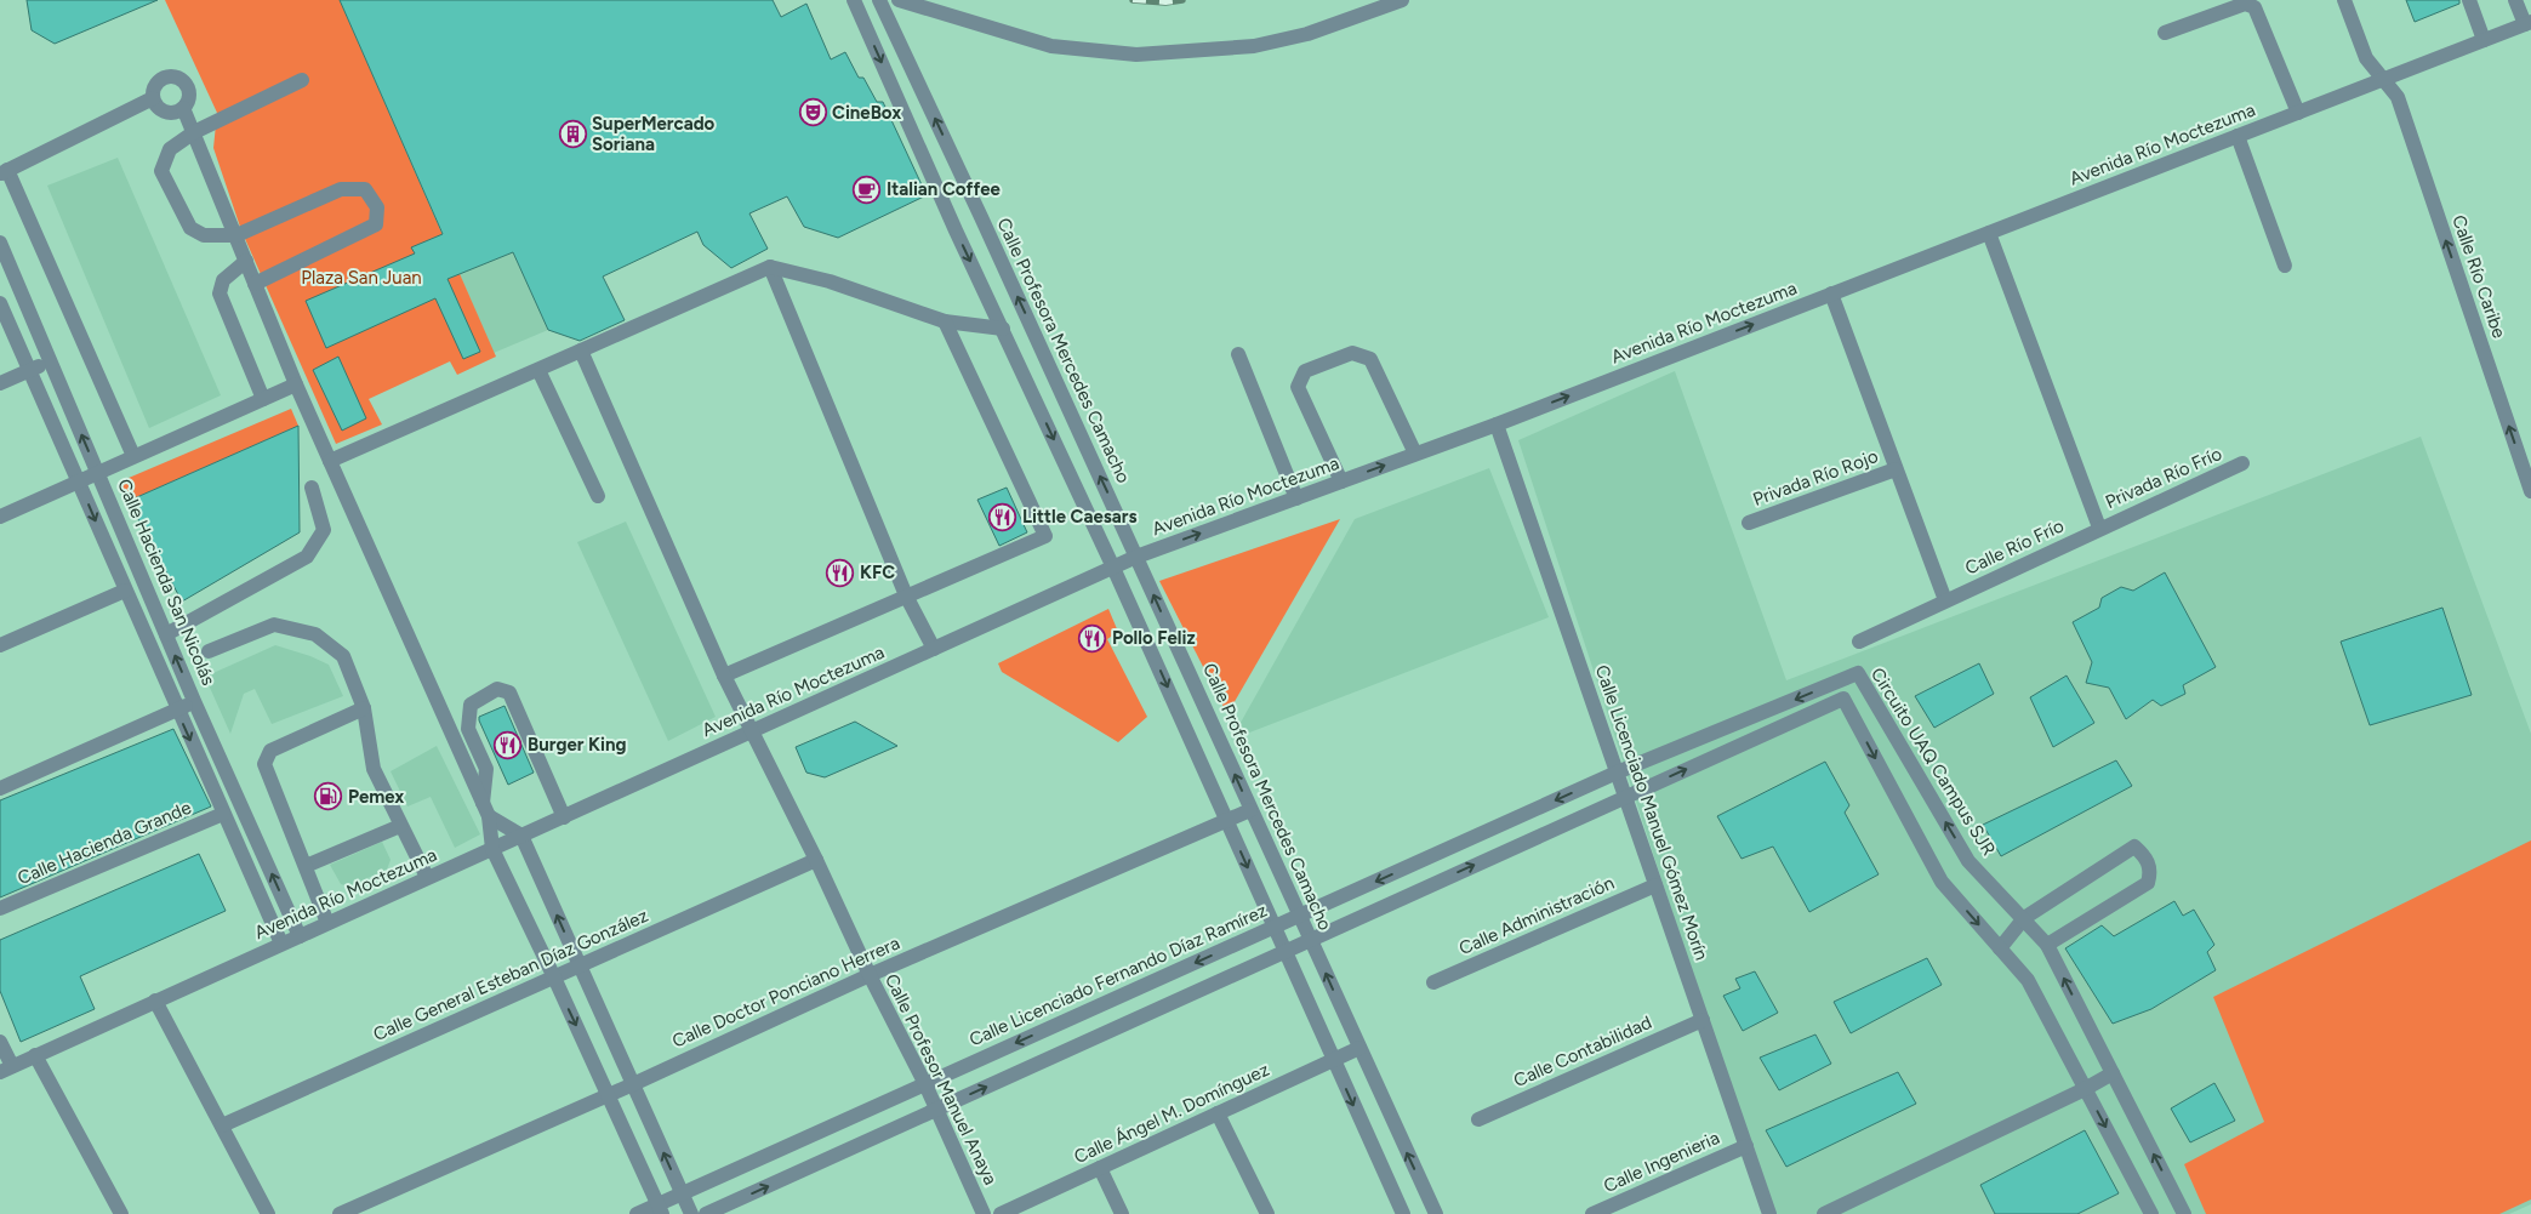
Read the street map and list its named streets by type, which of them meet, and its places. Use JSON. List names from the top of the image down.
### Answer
{
  "streets": {
    "street": [
      "Avenida Río Moctezuma",
      "Calle Río Caribe",
      "Calle Profesora Mercedes Camacho",
      "Privada Río Rojo",
      "Privada Río Frío",
      "Calle Río Frío",
      "Calle Hacienda San Nicolás",
      "Circuito UAQ Campus SJR",
      "Calle Licenciado Manuel Gómez Morín",
      "Calle Hacienda Grande",
      "Calle Administración",
      "Calle General Esteban Díaz González",
      "Calle Licenciado Fernando Díaz Ramírez",
      "Calle Doctor Ponciano Herrera",
      "Calle Contabilidad",
      "Calle Profesor Manuel Anaya",
      "Calle Ángel M. Domínguez",
      "Calle Ingenieria"
    ]
  },
  "crossings": [
    ["Avenida Río Moctezuma", "Calle Río Caribe"],
    ["Avenida Río Moctezuma", "Calle Profesora Mercedes Camacho"],
    ["Avenida Río Moctezuma", "Calle Hacienda San Nicolás"],
    ["Avenida Río Moctezuma", "Calle Licenciado Manuel Gómez Morín"],
    ["Avenida Río Moctezuma", "Calle Profesor Manuel Anaya"],
    ["Calle Profesora Mercedes Camacho", "Calle Licenciado Fernando Díaz Ramírez"],
    ["Calle Profesora Mercedes Camacho", "Calle Doctor Ponciano Herrera"],
    ["Calle Profesora Mercedes Camacho", "Calle Ángel M. Domínguez"],
    ["Privada Río Frío", "Calle Río Frío"],
    ["Circuito UAQ Campus SJR", "Calle Licenciado Manuel Gómez Morín"],
    ["Circuito UAQ Campus SJR", "Calle Licenciado Fernando Díaz Ramírez"],
    ["Calle Licenciado Manuel Gómez Morín", "Calle Administración"],
    ["Calle Licenciado Manuel Gómez Morín", "Calle Licenciado Fernando Díaz Ramírez"],
    ["Calle Licenciado Manuel Gómez Morín", "Calle Contabilidad"],
    ["Calle Licenciado Manuel Gómez Morín", "Calle Ingenieria"],
    ["Calle General Esteban Díaz González", "Calle Profesor Manuel Anaya"],
    ["Calle Licenciado Fernando Díaz Ramírez", "Calle Profesor Manuel Anaya"],
    ["Calle Doctor Ponciano Herrera", "Calle Profesor Manuel Anaya"]
  ],
  "one_way": ["Calle Río Caribe"],
  "parks": ["Plaza San Juan"],
  "places": {
    "theatre": ["CineBox"],
    "building": ["SuperMercado Soriana"],
    "cafe": ["Italian Coffee"],
    "restaurant": [
      "Little Caesars",
      "KFC",
      "Pollo Feliz",
      "Burger King"
    ],
    "fuel station": ["Pemex"]
  }
}
